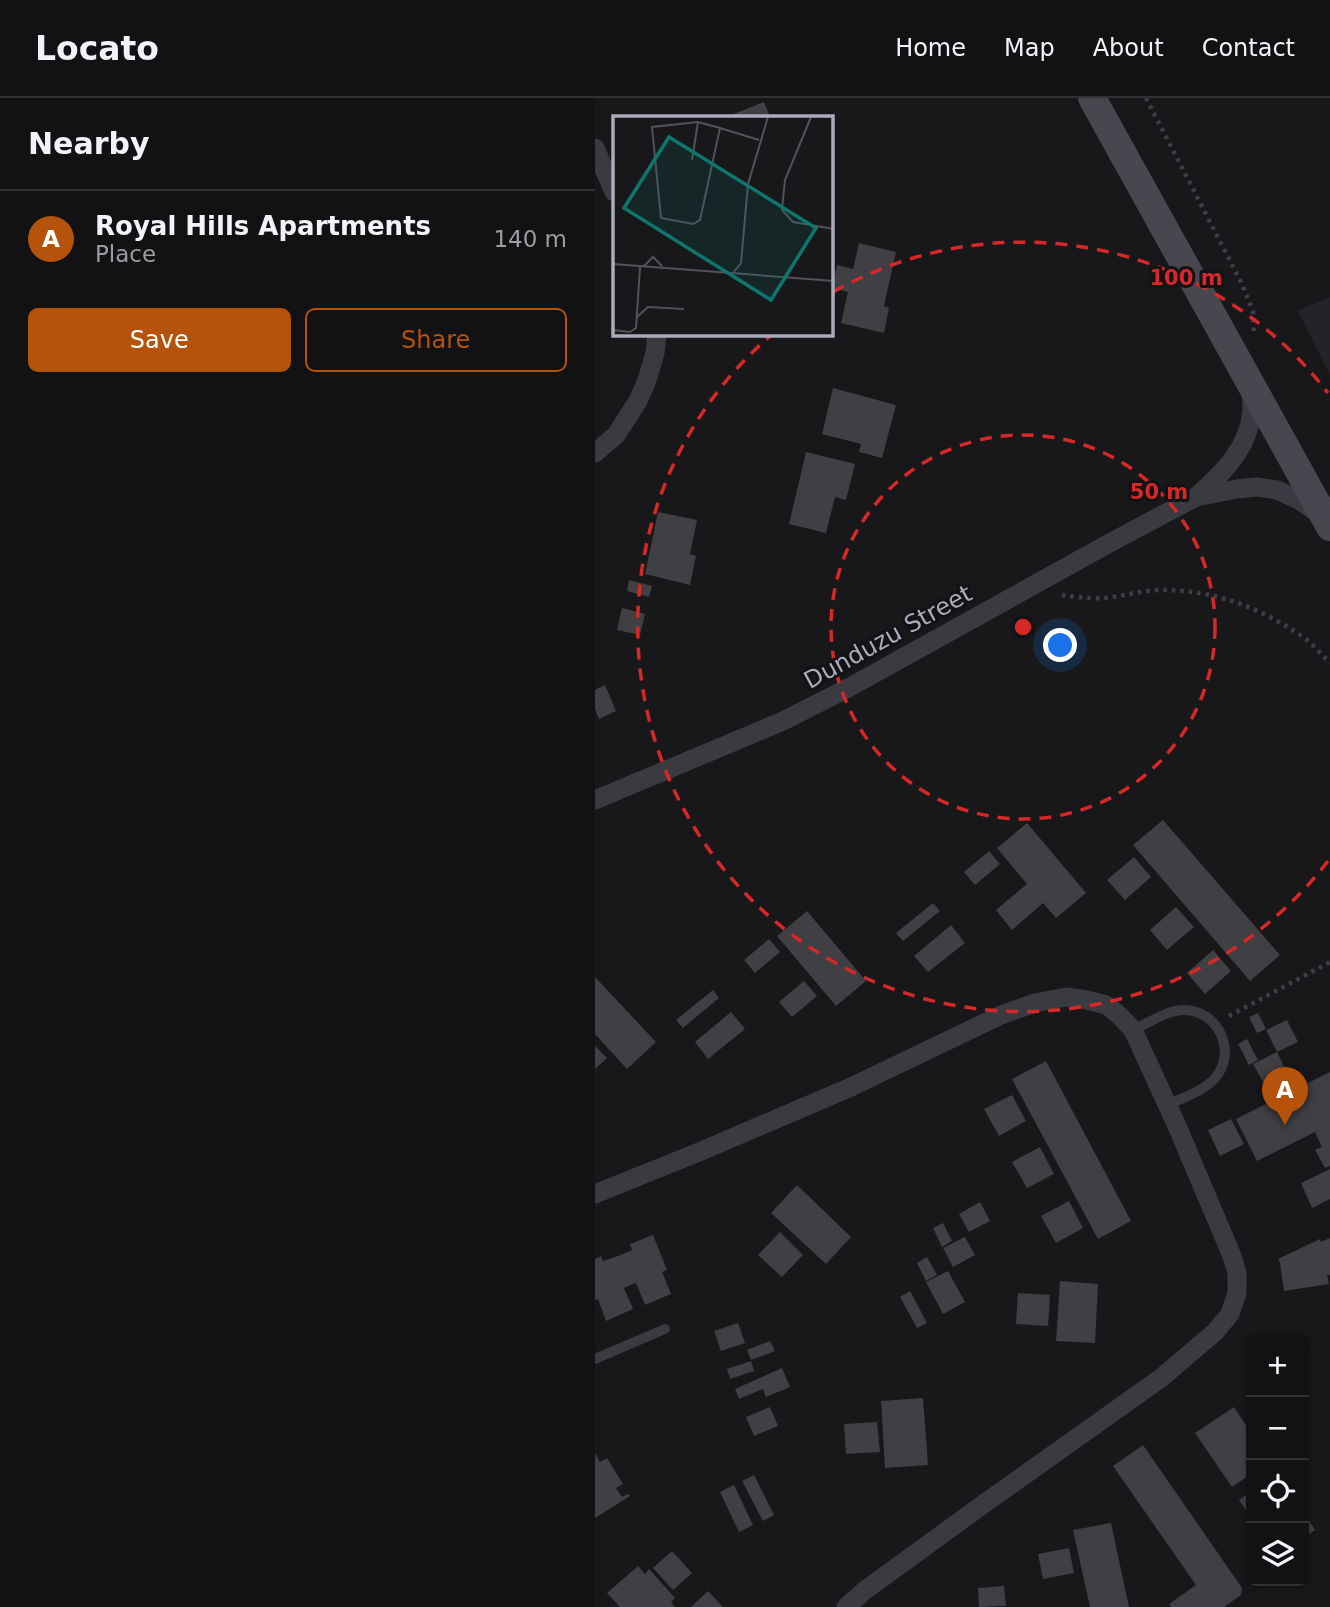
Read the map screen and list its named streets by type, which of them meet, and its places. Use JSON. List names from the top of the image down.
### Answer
{
  "streets": {
    "street": ["Dunduzu Street"]
  },
  "page": {
    "header": "Locato",
    "nav": [
      "Home",
      "Map",
      "About",
      "Contact"
    ],
    "heading": "Nearby",
    "list": [
      {
        "mark": "A",
        "name": "Royal Hills Apartments",
        "note": "Place",
        "value": "140 m"
      }
    ],
    "buttons": ["Save", "Share"],
    "pins": "A",
    "map_buttons": ["+", "−"]
  },
  "rings": ["100 m", "50 m"]
}
